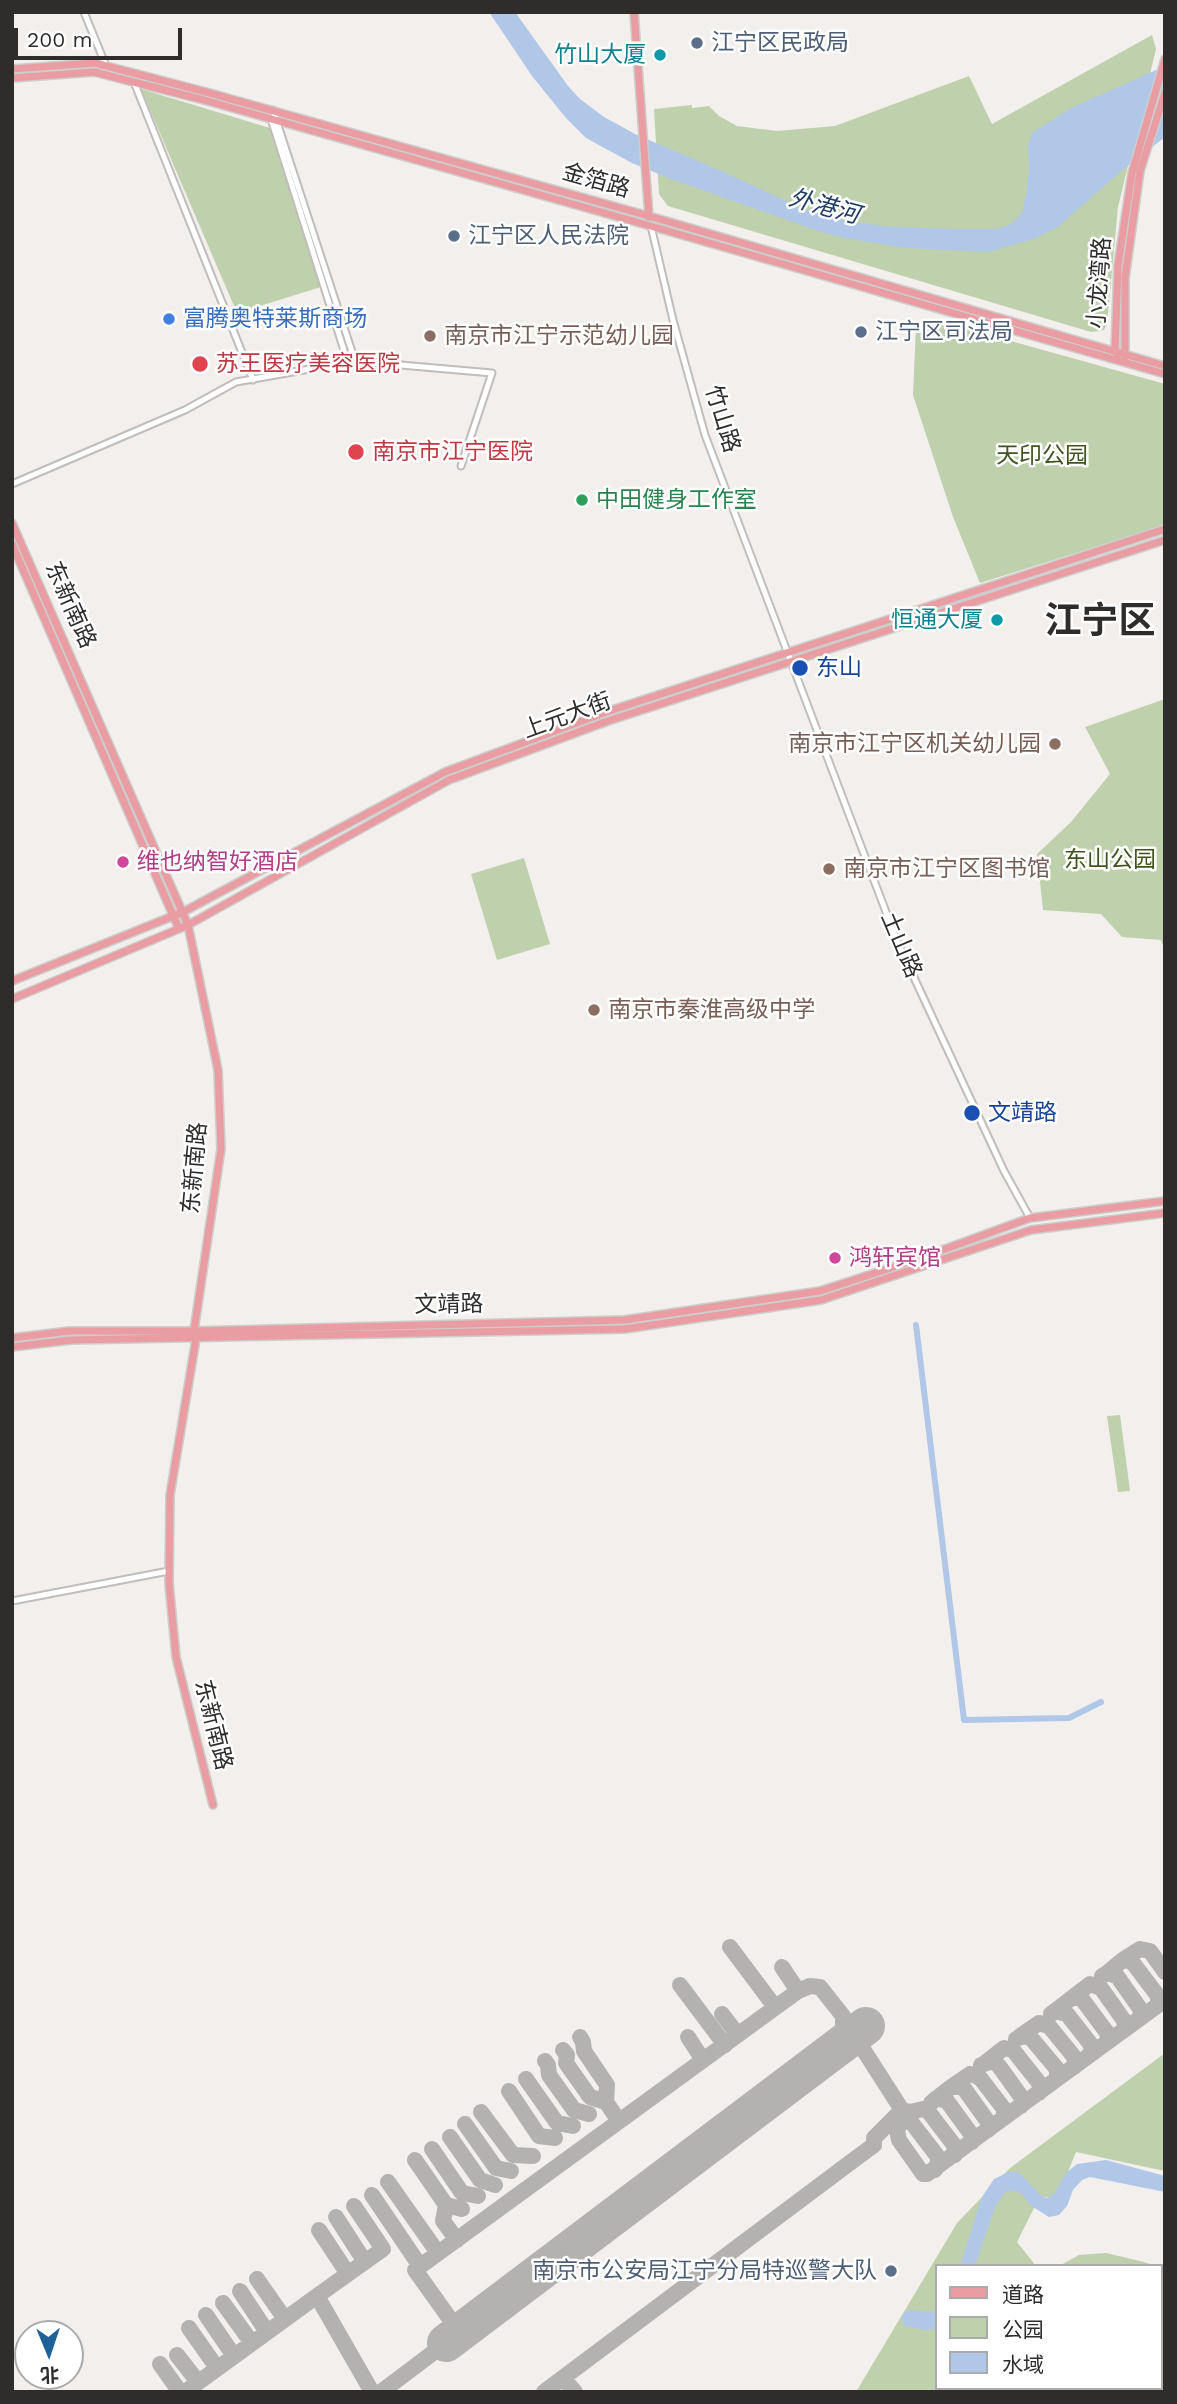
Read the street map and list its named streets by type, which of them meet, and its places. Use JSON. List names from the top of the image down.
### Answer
{
  "streets": {
    "main road": [
      "金箔路",
      "小龙湾路",
      "竹山路",
      "东新南路",
      "上元大街",
      "文靖路"
    ],
    "street": ["土山路"]
  },
  "crossings": [
    ["金箔路", "小龙湾路"],
    ["金箔路", "竹山路"],
    ["竹山路", "上元大街"],
    ["竹山路", "土山路"],
    ["东新南路", "上元大街"],
    ["东新南路", "文靖路"],
    ["上元大街", "土山路"],
    ["土山路", "文靖路"]
  ],
  "districts": ["江宁区"],
  "water": ["外港河"],
  "parks": ["天印公园", "东山公园"],
  "places": [
    "江宁区民政局",
    "竹山大厦",
    "江宁区人民法院",
    "富腾奥特莱斯商场",
    "江宁区司法局",
    "南京市江宁示范幼儿园",
    "苏王医疗美容医院",
    "南京市江宁医院",
    "中田健身工作室",
    "恒通大厦",
    "东山",
    "南京市江宁区机关幼儿园",
    "维也纳智好酒店",
    "南京市江宁区图书馆",
    "南京市秦淮高级中学",
    "文靖路",
    "鸿轩宾馆",
    "南京市公安局江宁分局特巡警大队"
  ],
  "legend": ["道路", "公园", "水域"],
  "scale_bar": "200 m",
  "north": "bottom"
}
